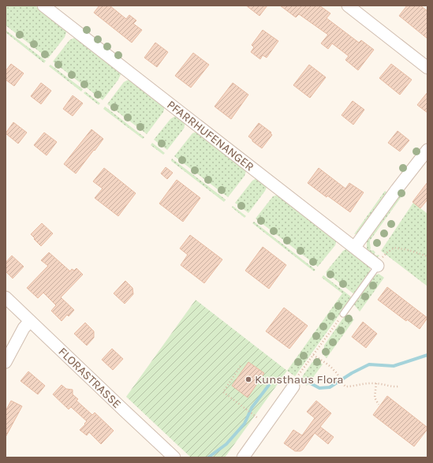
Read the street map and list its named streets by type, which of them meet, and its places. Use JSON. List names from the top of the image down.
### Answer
{
  "streets": {
    "street": ["PFARRHUFENANGER", "FLORASTRASSE"]
  },
  "places": ["Kunsthaus Flora"]
}
